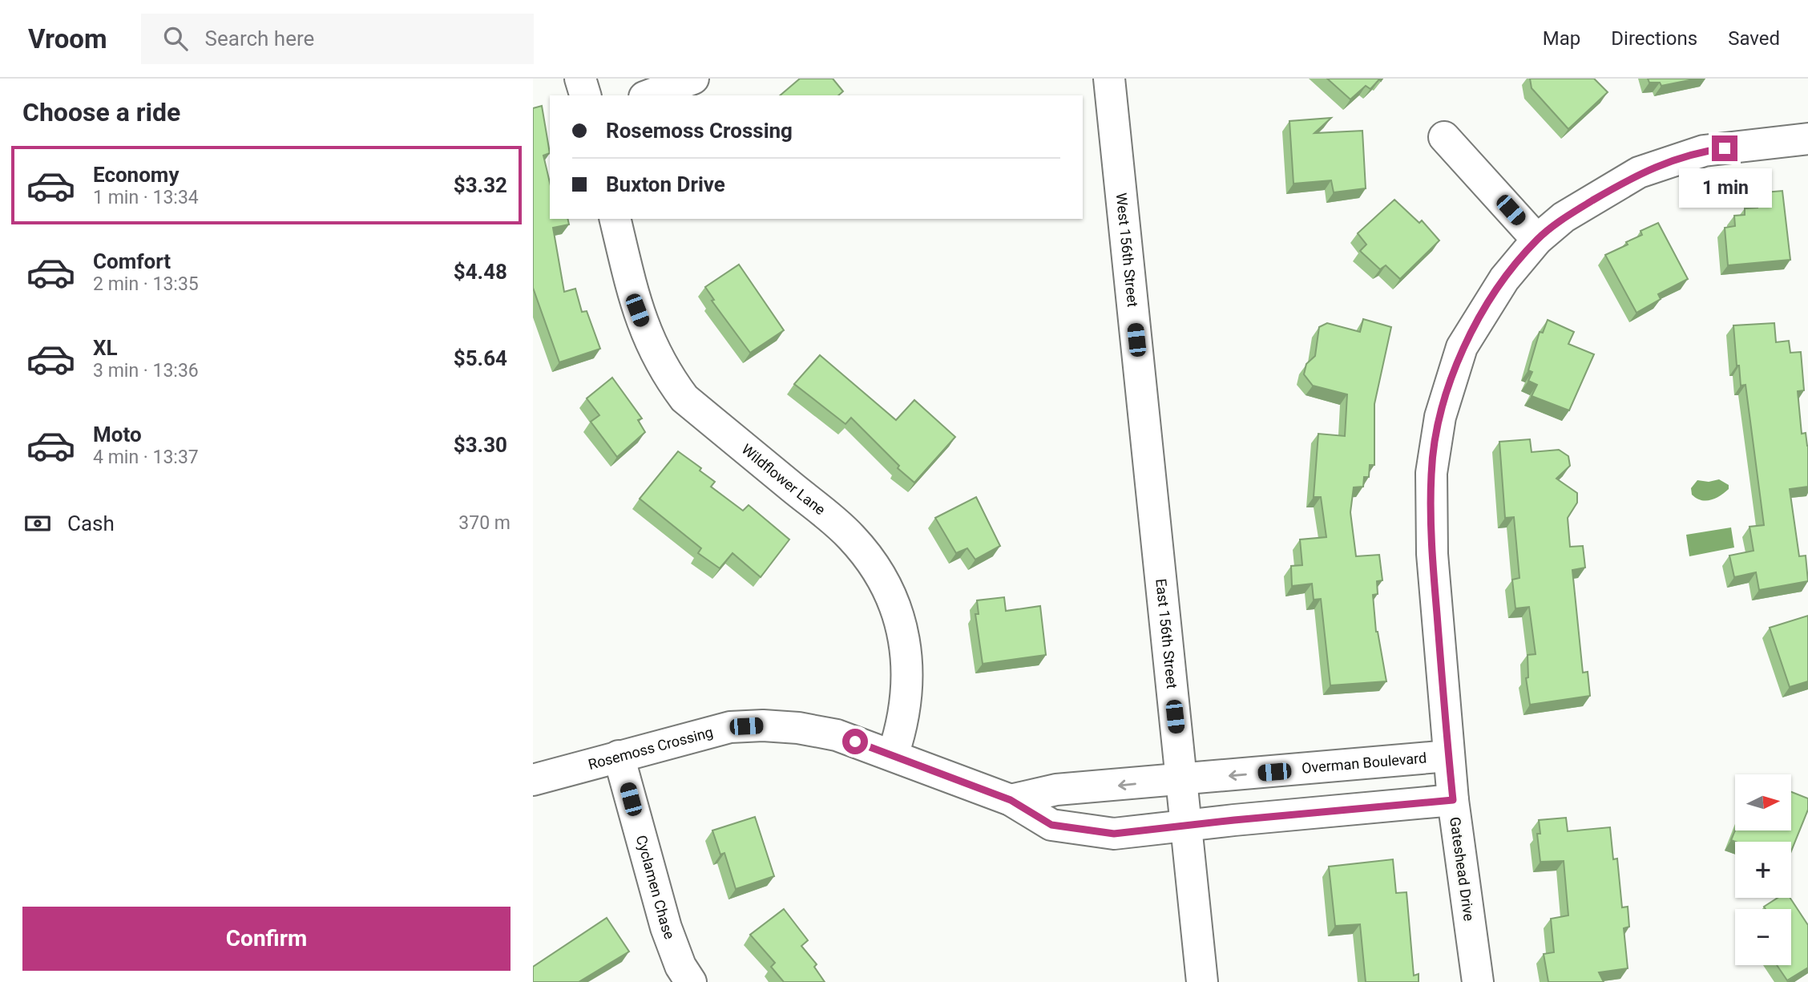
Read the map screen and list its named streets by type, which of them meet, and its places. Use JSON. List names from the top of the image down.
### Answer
{
  "streets": {
    "street": [
      "West 156th Street",
      "Wildflower Lane",
      "East 156th Street",
      "Rosemoss Crossing",
      "Overman Boulevard",
      "Gateshead Drive",
      "Cyclamen Chase"
    ]
  },
  "crossings": [
    ["West 156th Street", "East 156th Street"],
    ["Wildflower Lane", "Rosemoss Crossing"],
    ["East 156th Street", "Rosemoss Crossing"],
    ["East 156th Street", "Overman Boulevard"],
    ["Rosemoss Crossing", "Overman Boulevard"],
    ["Rosemoss Crossing", "Gateshead Drive"],
    ["Rosemoss Crossing", "Cyclamen Chase"],
    ["Overman Boulevard", "Gateshead Drive"]
  ],
  "one_way": ["Overman Boulevard"],
  "north": "right",
  "page": {
    "header": "Vroom",
    "search": "Search here",
    "nav": ["Map", "Directions", "Saved"],
    "heading": "Choose a ride",
    "banner": ["Rosemoss Crossing", "Buxton Drive"],
    "list": [
      {
        "name": "Economy",
        "note": "1 min · 13:34",
        "value": "$3.32"
      },
      {
        "name": "Comfort",
        "note": "2 min · 13:35",
        "value": "$4.48"
      },
      {
        "name": "XL",
        "note": "3 min · 13:36",
        "value": "$5.64"
      },
      {
        "name": "Moto",
        "note": "4 min · 13:37",
        "value": "$3.30"
      }
    ],
    "bubble": "1 min",
    "pay": ["Cash", "370 m"],
    "map_buttons": ["+", "−"],
    "buttons": "Confirm"
  }
}
